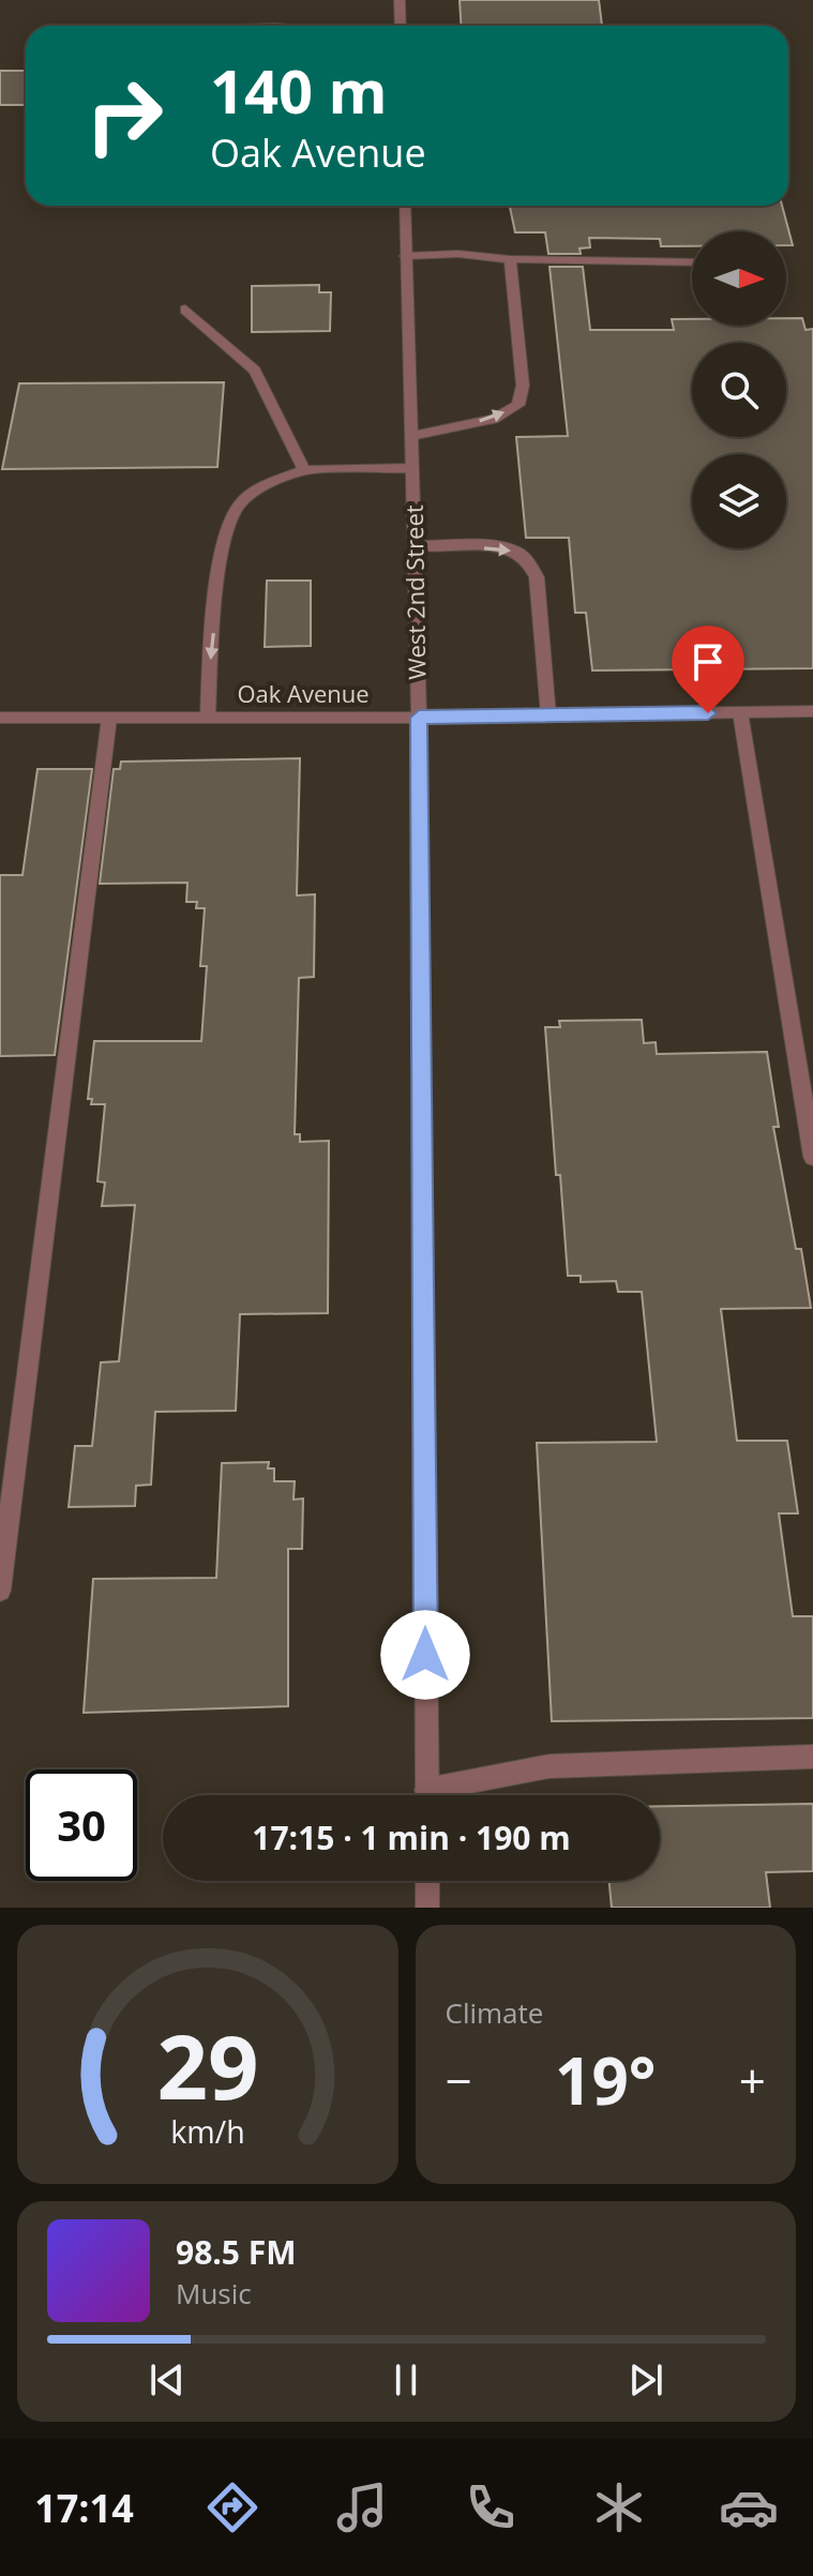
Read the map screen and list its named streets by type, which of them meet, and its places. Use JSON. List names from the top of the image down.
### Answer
{
  "streets": {
    "street": ["West 2nd Street", "Oak Avenue"]
  },
  "crossings": [
    ["West 2nd Street", "Oak Avenue"]
  ],
  "north": "right",
  "page": {
    "turn": ["140 m", "Oak Avenue"],
    "limit": "30",
    "trip": "17:15 · 1 min · 190 m",
    "tile": "Climate",
    "heat": ["−", "19°", "+"],
    "song": ["98.5 FM", "Music"],
    "tabs": "17:14",
    "gauge": ["29", "km/h"]
  }
}
